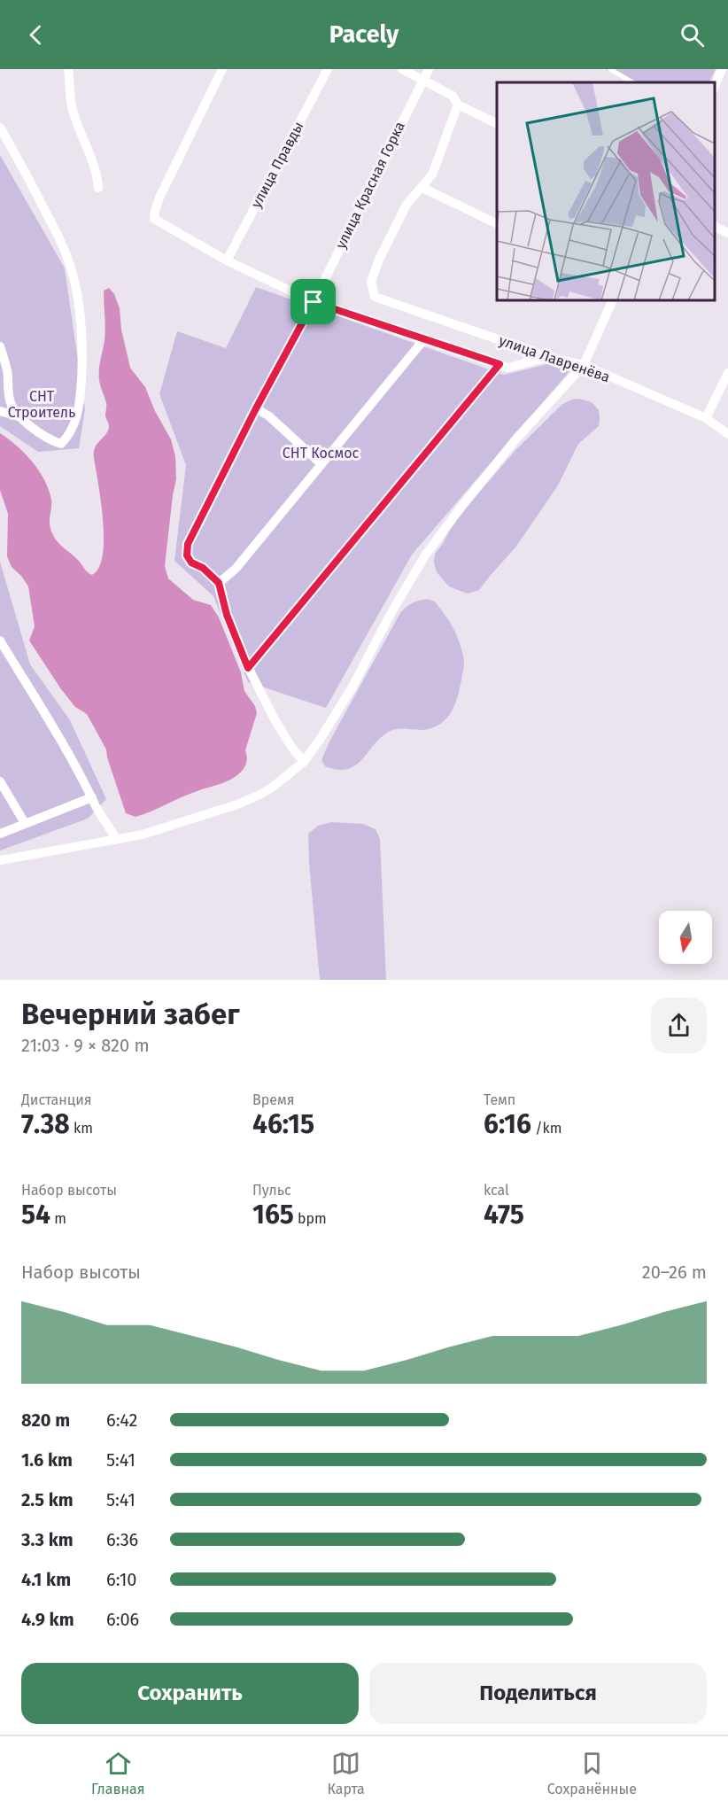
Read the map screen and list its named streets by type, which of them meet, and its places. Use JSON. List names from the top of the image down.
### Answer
{
  "streets": {
    "street": ["улица Правды", "улица Красная Горка", "улица Лавренёва"]
  },
  "parks": ["СНТ Строитель", "СНТ Космос"],
  "north": "bottom",
  "page": {
    "header": "Pacely",
    "heading": ["Вечерний забег", "21:03 · 9 × 820 m"],
    "stats": [
      ["Дистанция", "7.38 km"],
      ["Время", "46:15"],
      ["Темп", "6:16 /km"],
      ["Набор высоты", "54 m"],
      ["Пульс", "165 bpm"],
      ["kcal", "475"]
    ],
    "chart": ["Набор высоты", "20–26 m"],
    "list": [
      {
        "name": "820 m",
        "note": "6:42"
      },
      {
        "name": "1.6 km",
        "note": "5:41"
      },
      {
        "name": "2.5 km",
        "note": "5:41"
      },
      {
        "name": "3.3 km",
        "note": "6:36"
      },
      {
        "name": "4.1 km",
        "note": "6:10"
      },
      {
        "name": "4.9 km",
        "note": "6:06"
      }
    ],
    "buttons": ["Сохранить", "Поделиться"],
    "tabs": ["Главная", "Карта", "Сохранённые"]
  }
}
